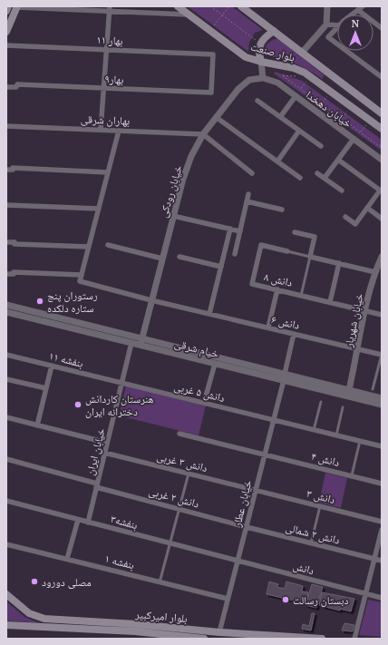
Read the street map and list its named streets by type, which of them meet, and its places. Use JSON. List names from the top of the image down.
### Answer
{
  "streets": {
    "main road": ["بلوار صنعت", "بلوار امیرکبیر"],
    "street": [
      "بهار ۱۱",
      "بهار۹",
      "خیابان دهخدا",
      "بهاران شرقی",
      "خیابان رودکی",
      "دانش ۸",
      "خیابان شهریار",
      "دانش ۶",
      "خیام شرقی",
      "بنفشه ۱۱",
      "دانش ۵ غربی",
      "خیابان ایران",
      "دانش ۴",
      "دانش ۳ غربی",
      "دانش ۳",
      "دانش ۲ غربی",
      "خیابان عطار",
      "بنفشه۳",
      "دانش ۲ شمالی",
      "بنفشه ۱",
      "دانش"
    ]
  },
  "crossings": [
    ["بهار ۱۱", "بهار۹"],
    ["خیابان دهخدا", "خیابان رودکی"],
    ["بهاران شرقی", "خیابان رودکی"],
    ["خیابان رودکی", "دانش ۶"],
    ["خیابان رودکی", "خیام شرقی"],
    ["دانش ۸", "خیابان شهریار"],
    ["خیابان شهریار", "دانش ۶"],
    ["خیابان شهریار", "خیام شرقی"],
    ["دانش ۶", "خیابان عطار"],
    ["خیام شرقی", "خیابان ایران"],
    ["خیام شرقی", "خیابان عطار"],
    ["بنفشه ۱۱", "دانش ۵ غربی"],
    ["بنفشه ۱۱", "خیابان ایران"],
    ["دانش ۵ غربی", "خیابان ایران"],
    ["دانش ۵ غربی", "خیابان عطار"],
    ["خیابان ایران", "دانش ۳ غربی"],
    ["خیابان ایران", "دانش ۲ غربی"],
    ["خیابان ایران", "بنفشه۳"],
    ["دانش ۴", "خیابان عطار"],
    ["دانش ۳ غربی", "دانش ۳"],
    ["دانش ۳ غربی", "خیابان عطار"],
    ["دانش ۳", "خیابان عطار"],
    ["دانش ۲ غربی", "خیابان عطار"],
    ["دانش ۲ غربی", "دانش ۲ شمالی"],
    ["خیابان عطار", "بنفشه۳"],
    ["خیابان عطار", "دانش ۲ شمالی"],
    ["خیابان عطار", "بنفشه ۱"],
    ["خیابان عطار", "دانش"],
    ["خیابان عطار", "بلوار امیرکبیر"],
    ["بنفشه۳", "دانش"]
  ],
  "places": [
    "رستوران پنج ستاره دلکده",
    "هنرستان کاردانش دخترانه ایران",
    "مصلی دورود",
    "دبستان رسالت"
  ],
  "north": "top"
}
